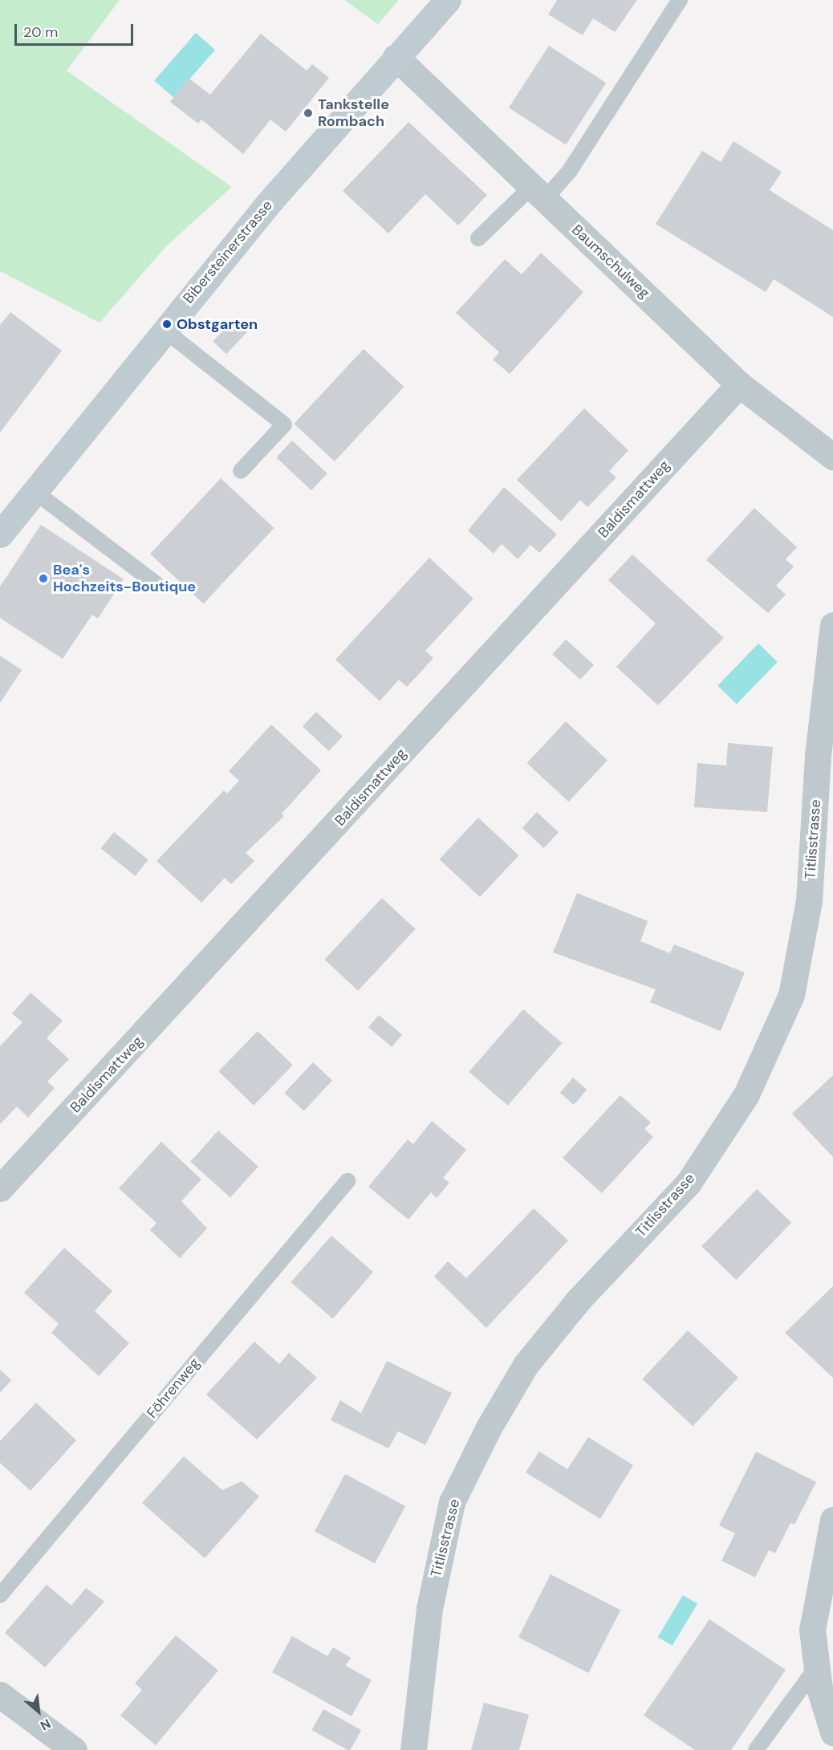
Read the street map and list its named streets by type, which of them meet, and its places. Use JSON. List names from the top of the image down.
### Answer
{
  "streets": {
    "main road": ["Bibersteinerstrasse"],
    "street": ["Baumschulweg", "Baldismattweg", "Titlisstrasse"],
    "lane": ["Föhrenweg"]
  },
  "crossings": [
    ["Bibersteinerstrasse", "Baumschulweg"],
    ["Baumschulweg", "Baldismattweg"]
  ],
  "places": ["Tankstelle Rombach", "Obstgarten", "Bea's Hochzeits-Boutique"],
  "scale_bar": "20 m",
  "north": "bottom right"
}
